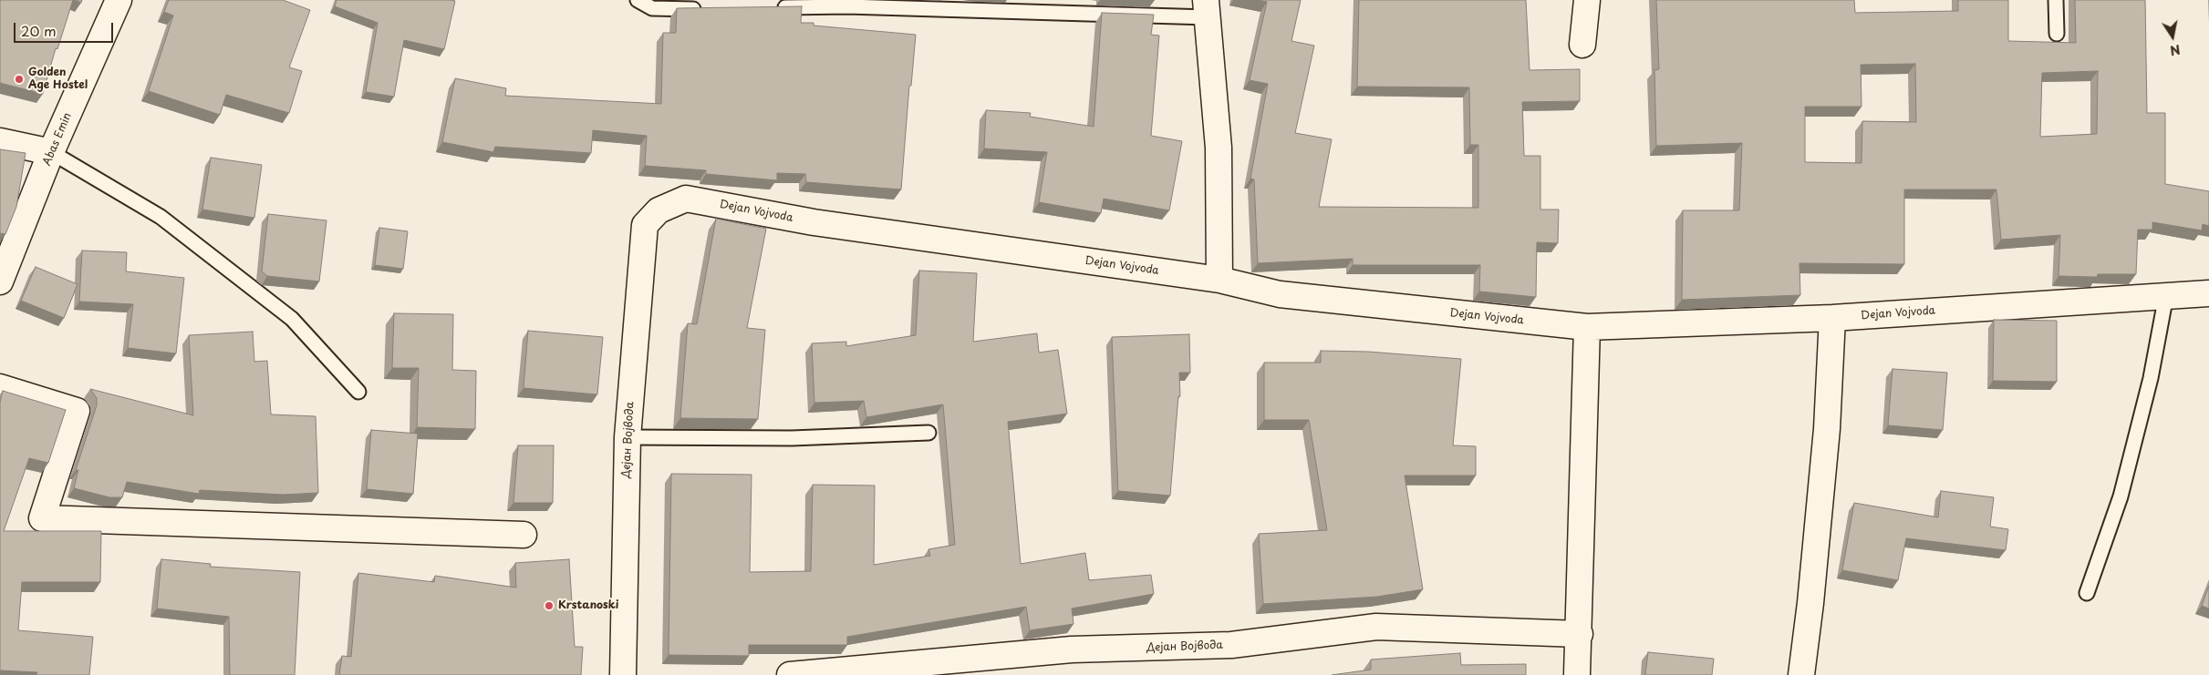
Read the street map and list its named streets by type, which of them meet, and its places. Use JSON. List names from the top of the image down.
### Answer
{
  "streets": {
    "street": ["Abas Emin", "Dejan Vojvoda", "Дејан Војвода"]
  },
  "crossings": [
    ["Dejan Vojvoda", "Дејан Војвода"]
  ],
  "places": ["Golden Age Hostel", "Krstanoski"],
  "scale_bar": "20 m",
  "north": "bottom"
}
